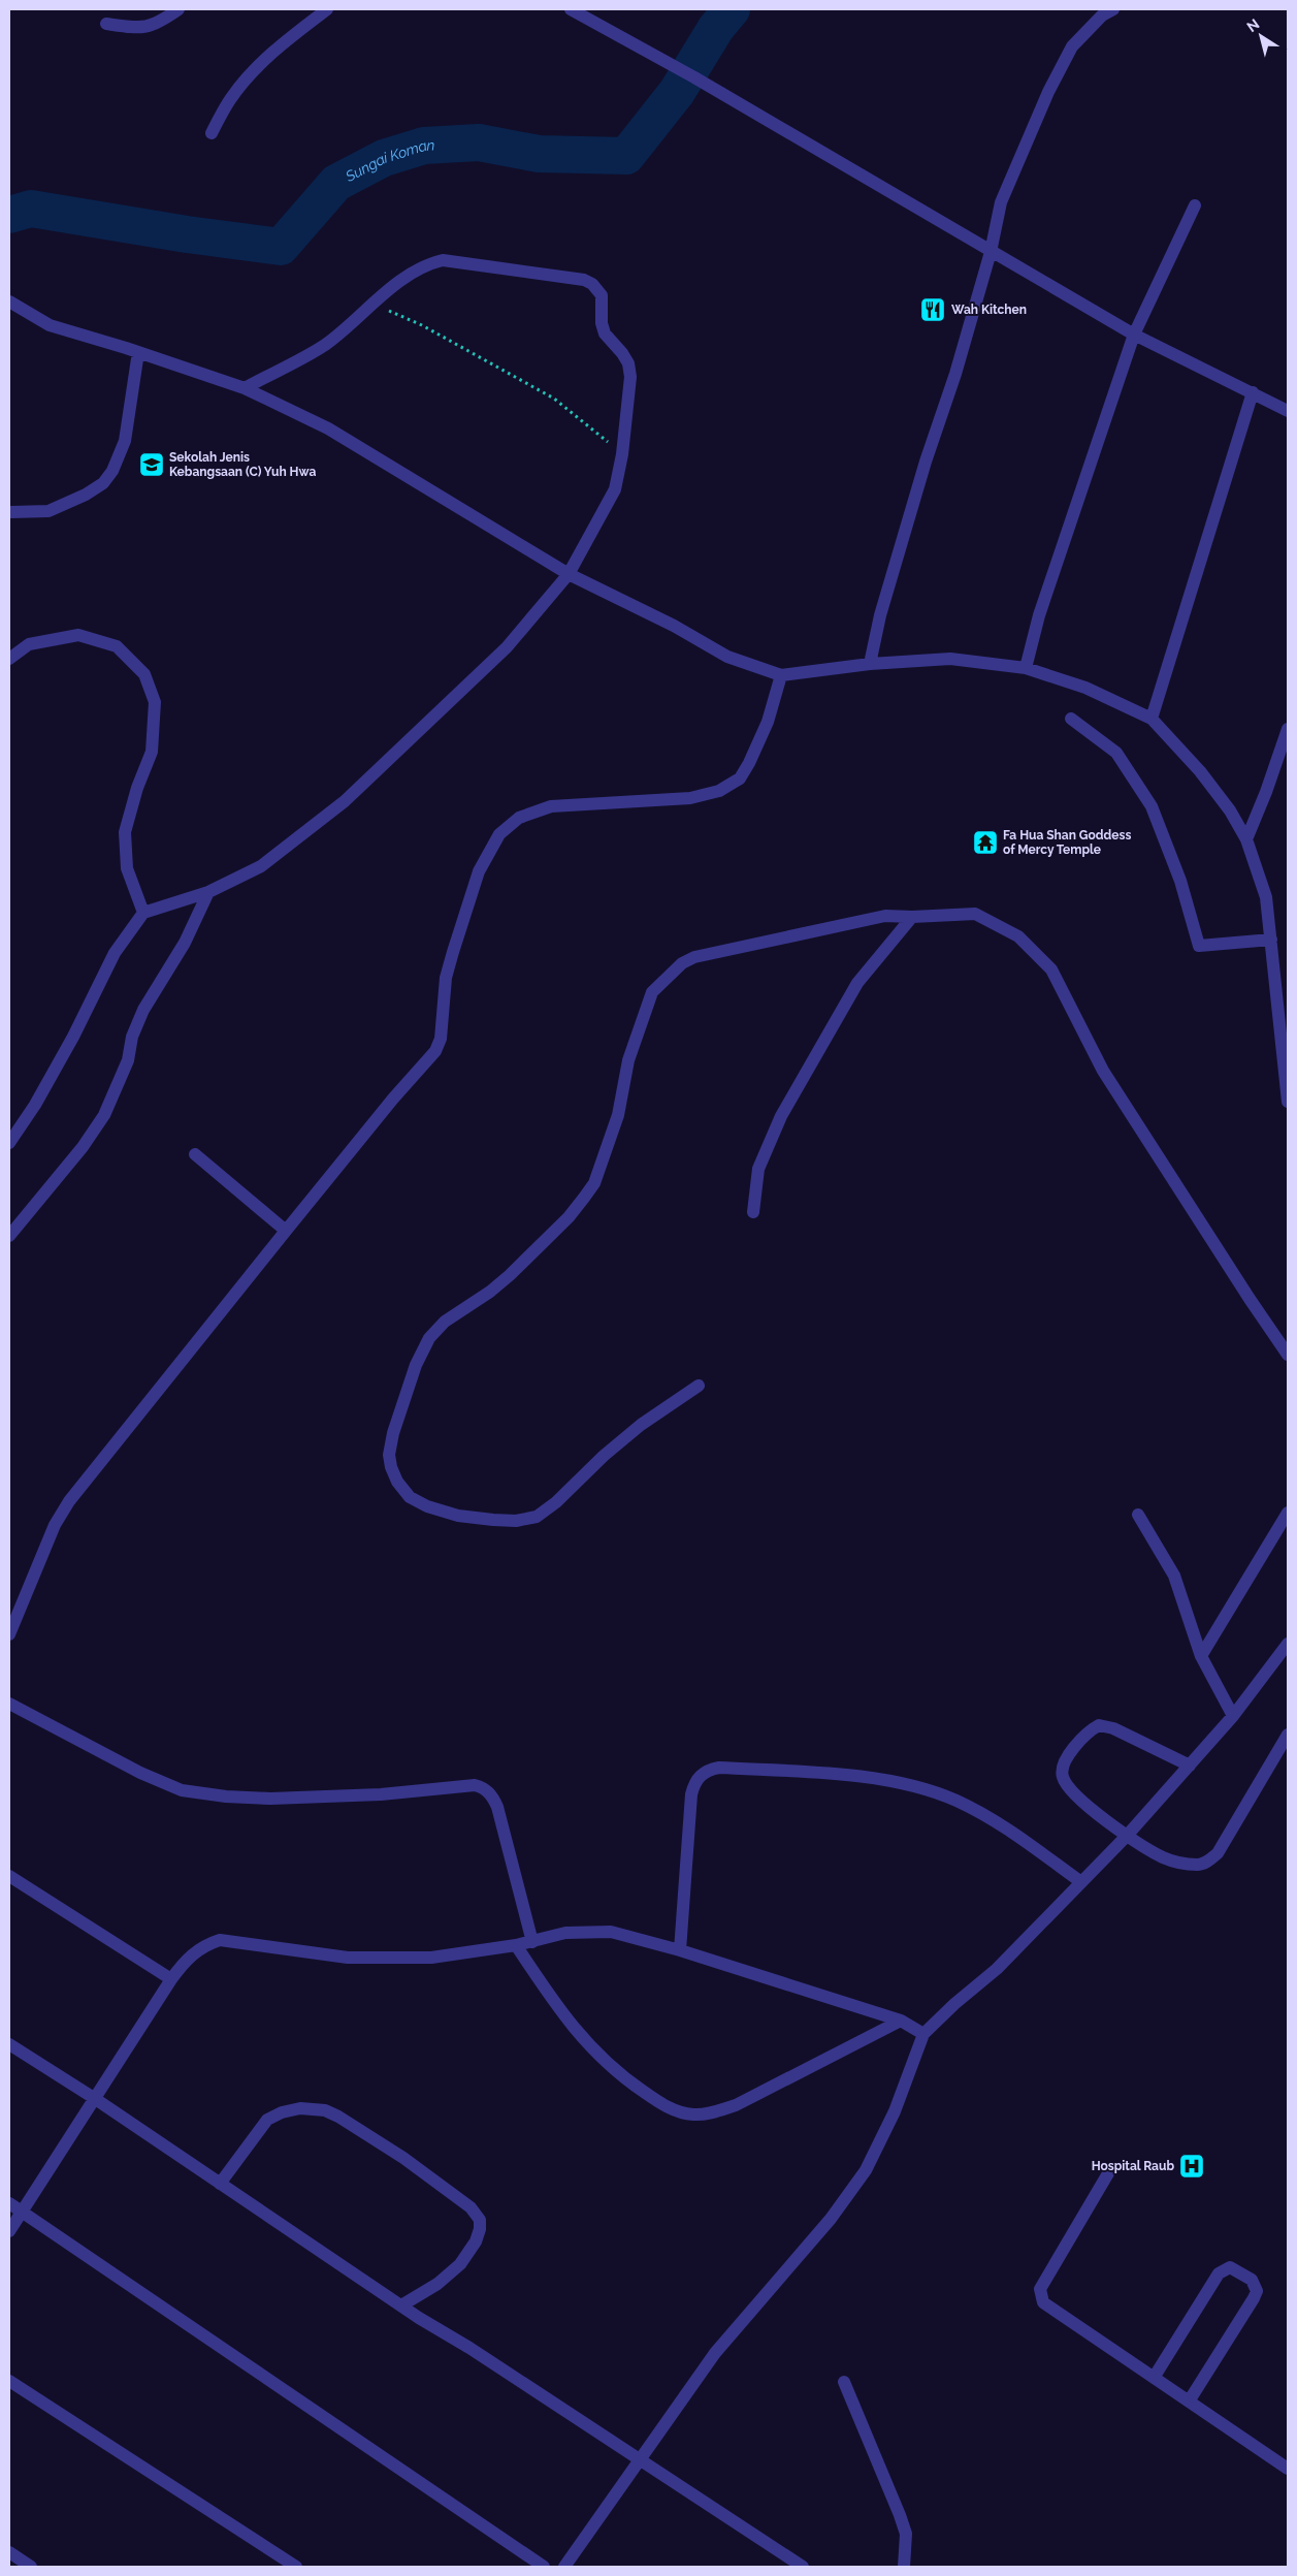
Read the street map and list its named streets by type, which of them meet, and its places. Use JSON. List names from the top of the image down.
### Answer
{
  "water": ["Sungai Koman"],
  "places": {
    "restaurant": ["Wah Kitchen"],
    "school or university": ["Sekolah Jenis Kebangsaan (C) Yuh Hwa"],
    "temple": ["Fa Hua Shan Goddess of Mercy Temple"],
    "hospital": ["Hospital Raub"]
  },
  "north": "top left"
}
